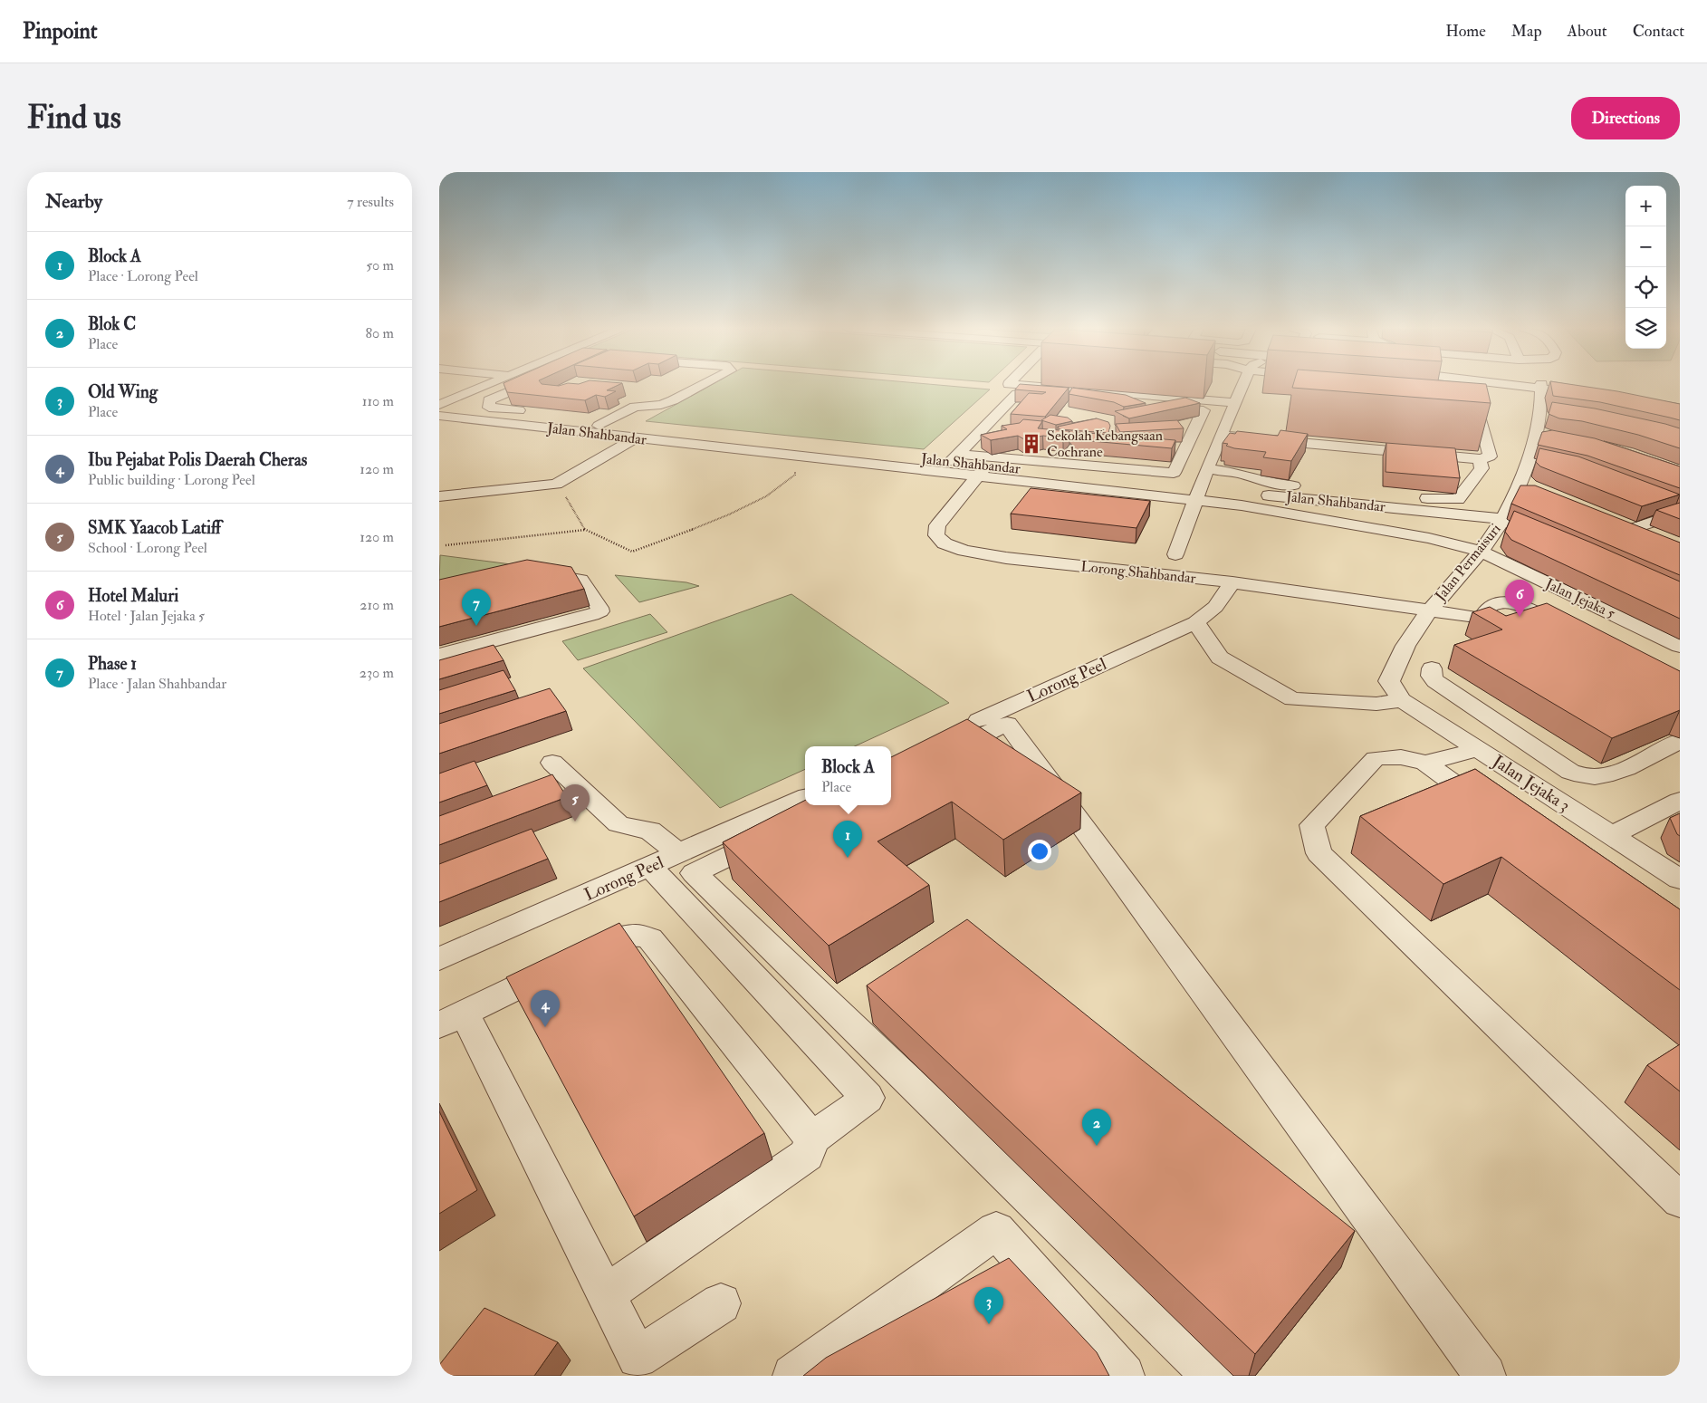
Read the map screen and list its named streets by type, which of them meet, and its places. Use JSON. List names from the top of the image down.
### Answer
{
  "streets": {
    "street": [
      "Jalan Shahbandar",
      "Jalan Permaisuri",
      "Lorong Shahbandar",
      "Jalan Jejaka 5",
      "Lorong Peel",
      "Jalan Jejaka 3"
    ]
  },
  "crossings": [
    ["Jalan Shahbandar", "Jalan Permaisuri"],
    ["Jalan Shahbandar", "Lorong Shahbandar"],
    ["Jalan Shahbandar", "Jalan Jejaka 5"],
    ["Jalan Permaisuri", "Lorong Shahbandar"],
    ["Jalan Permaisuri", "Jalan Jejaka 5"],
    ["Jalan Permaisuri", "Jalan Jejaka 3"],
    ["Lorong Shahbandar", "Lorong Peel"]
  ],
  "places": {
    "building": ["Sekolah Kebangsaan Cochrane"]
  },
  "page": {
    "header": "Pinpoint",
    "nav": [
      "Home",
      "Map",
      "About",
      "Contact"
    ],
    "buttons": "Directions",
    "title": "Find us",
    "heading": ["Nearby", "7 results"],
    "map_buttons": ["+", "−"],
    "list": [
      {
        "mark": "1",
        "name": "Block A",
        "note": "Place · Lorong Peel",
        "value": "50 m"
      },
      {
        "mark": "2",
        "name": "Blok C",
        "note": "Place",
        "value": "80 m"
      },
      {
        "mark": "3",
        "name": "Old Wing",
        "note": "Place",
        "value": "110 m"
      },
      {
        "mark": "4",
        "name": "Ibu Pejabat Polis Daerah Cheras",
        "note": "Public building · Lorong Peel",
        "value": "120 m"
      },
      {
        "mark": "5",
        "name": "SMK Yaacob Latiff",
        "note": "School · Lorong Peel",
        "value": "120 m"
      },
      {
        "mark": "6",
        "name": "Hotel Maluri",
        "note": "Hotel · Jalan Jejaka 5",
        "value": "210 m"
      },
      {
        "mark": "7",
        "name": "Phase 1",
        "note": "Place · Jalan Shahbandar",
        "value": "230 m"
      }
    ],
    "pins": [
      "6",
      "7",
      "5",
      "1",
      "4",
      "2",
      "3"
    ],
    "popup": ["Block A", "Place"]
  }
}
